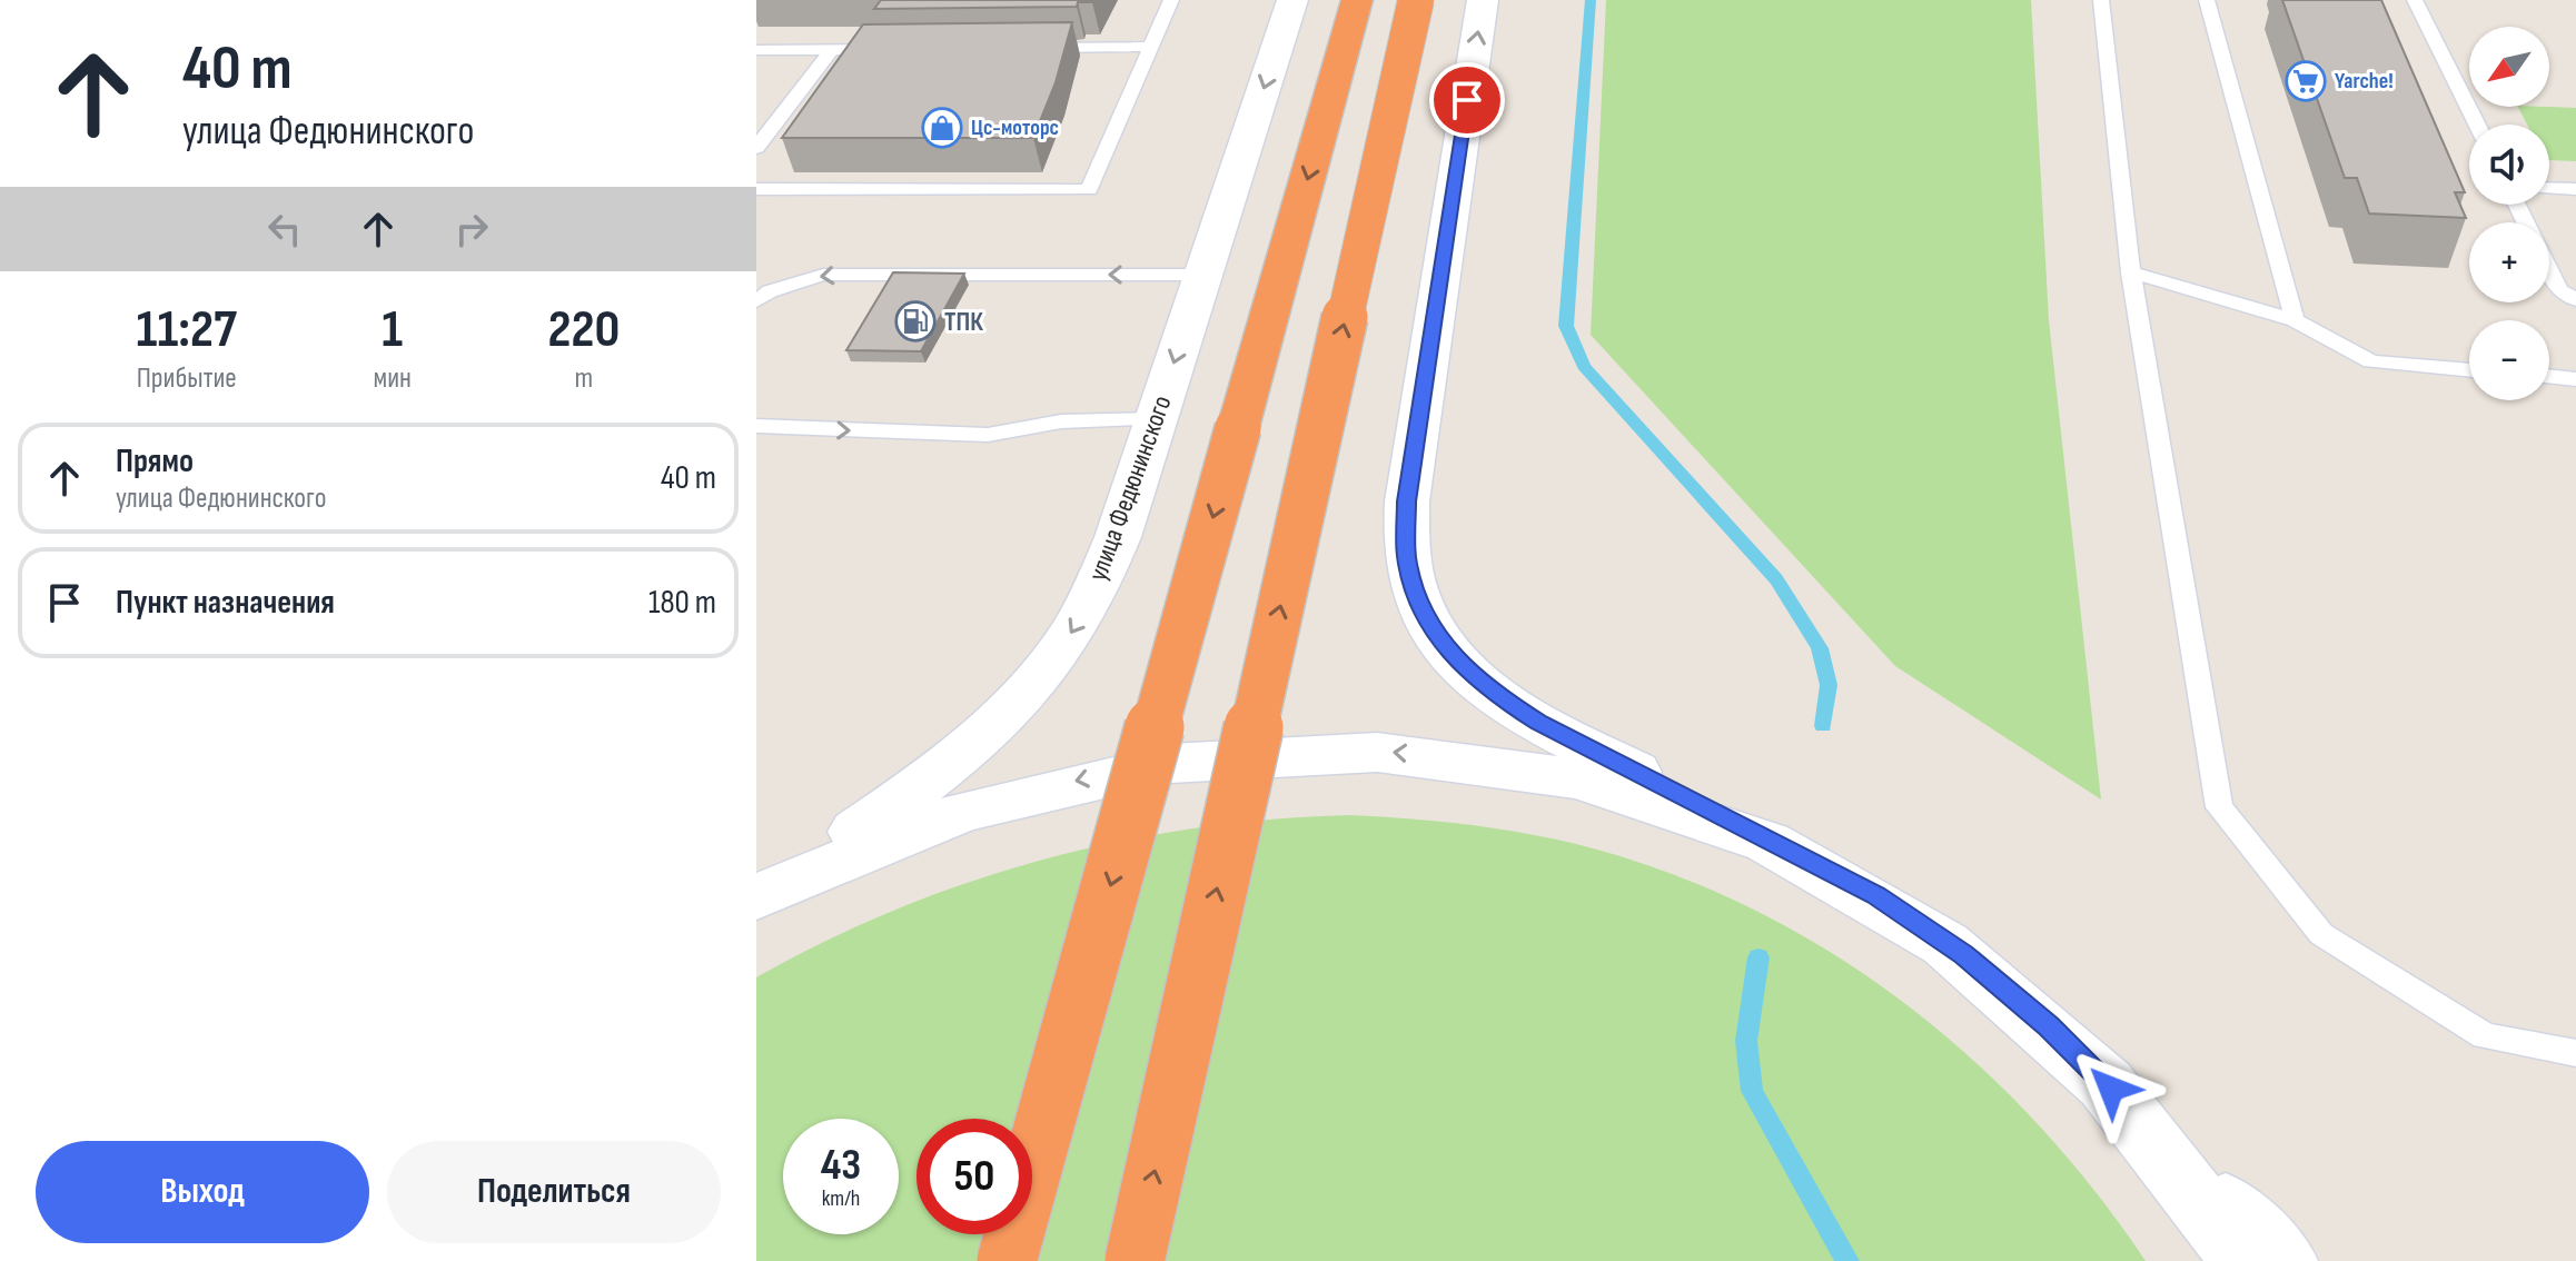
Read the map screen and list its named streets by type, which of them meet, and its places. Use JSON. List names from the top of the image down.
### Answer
{
  "streets": {
    "main road": ["улица Федюнинского"]
  },
  "one_way": ["улица Федюнинского"],
  "places": {
    "supermarket": ["Yarche!"],
    "shop": ["Цс-моторс"],
    "fuel station": ["ТПК"]
  },
  "north": "bottom left",
  "page": {
    "turn": ["40 m", "улица Федюнинского"],
    "map_buttons": ["+", "−"],
    "eta": [
      "11:27",
      "Прибытие",
      "1",
      "мин",
      "220",
      "m"
    ],
    "list": [
      {
        "name": "Прямо",
        "note": "улица Федюнинского",
        "value": "40 m"
      },
      {
        "name": "Пункт назначения",
        "value": "180 m"
      }
    ],
    "speed": "43 km/h",
    "limit": "50",
    "buttons": ["Выход", "Поделиться"]
  }
}
